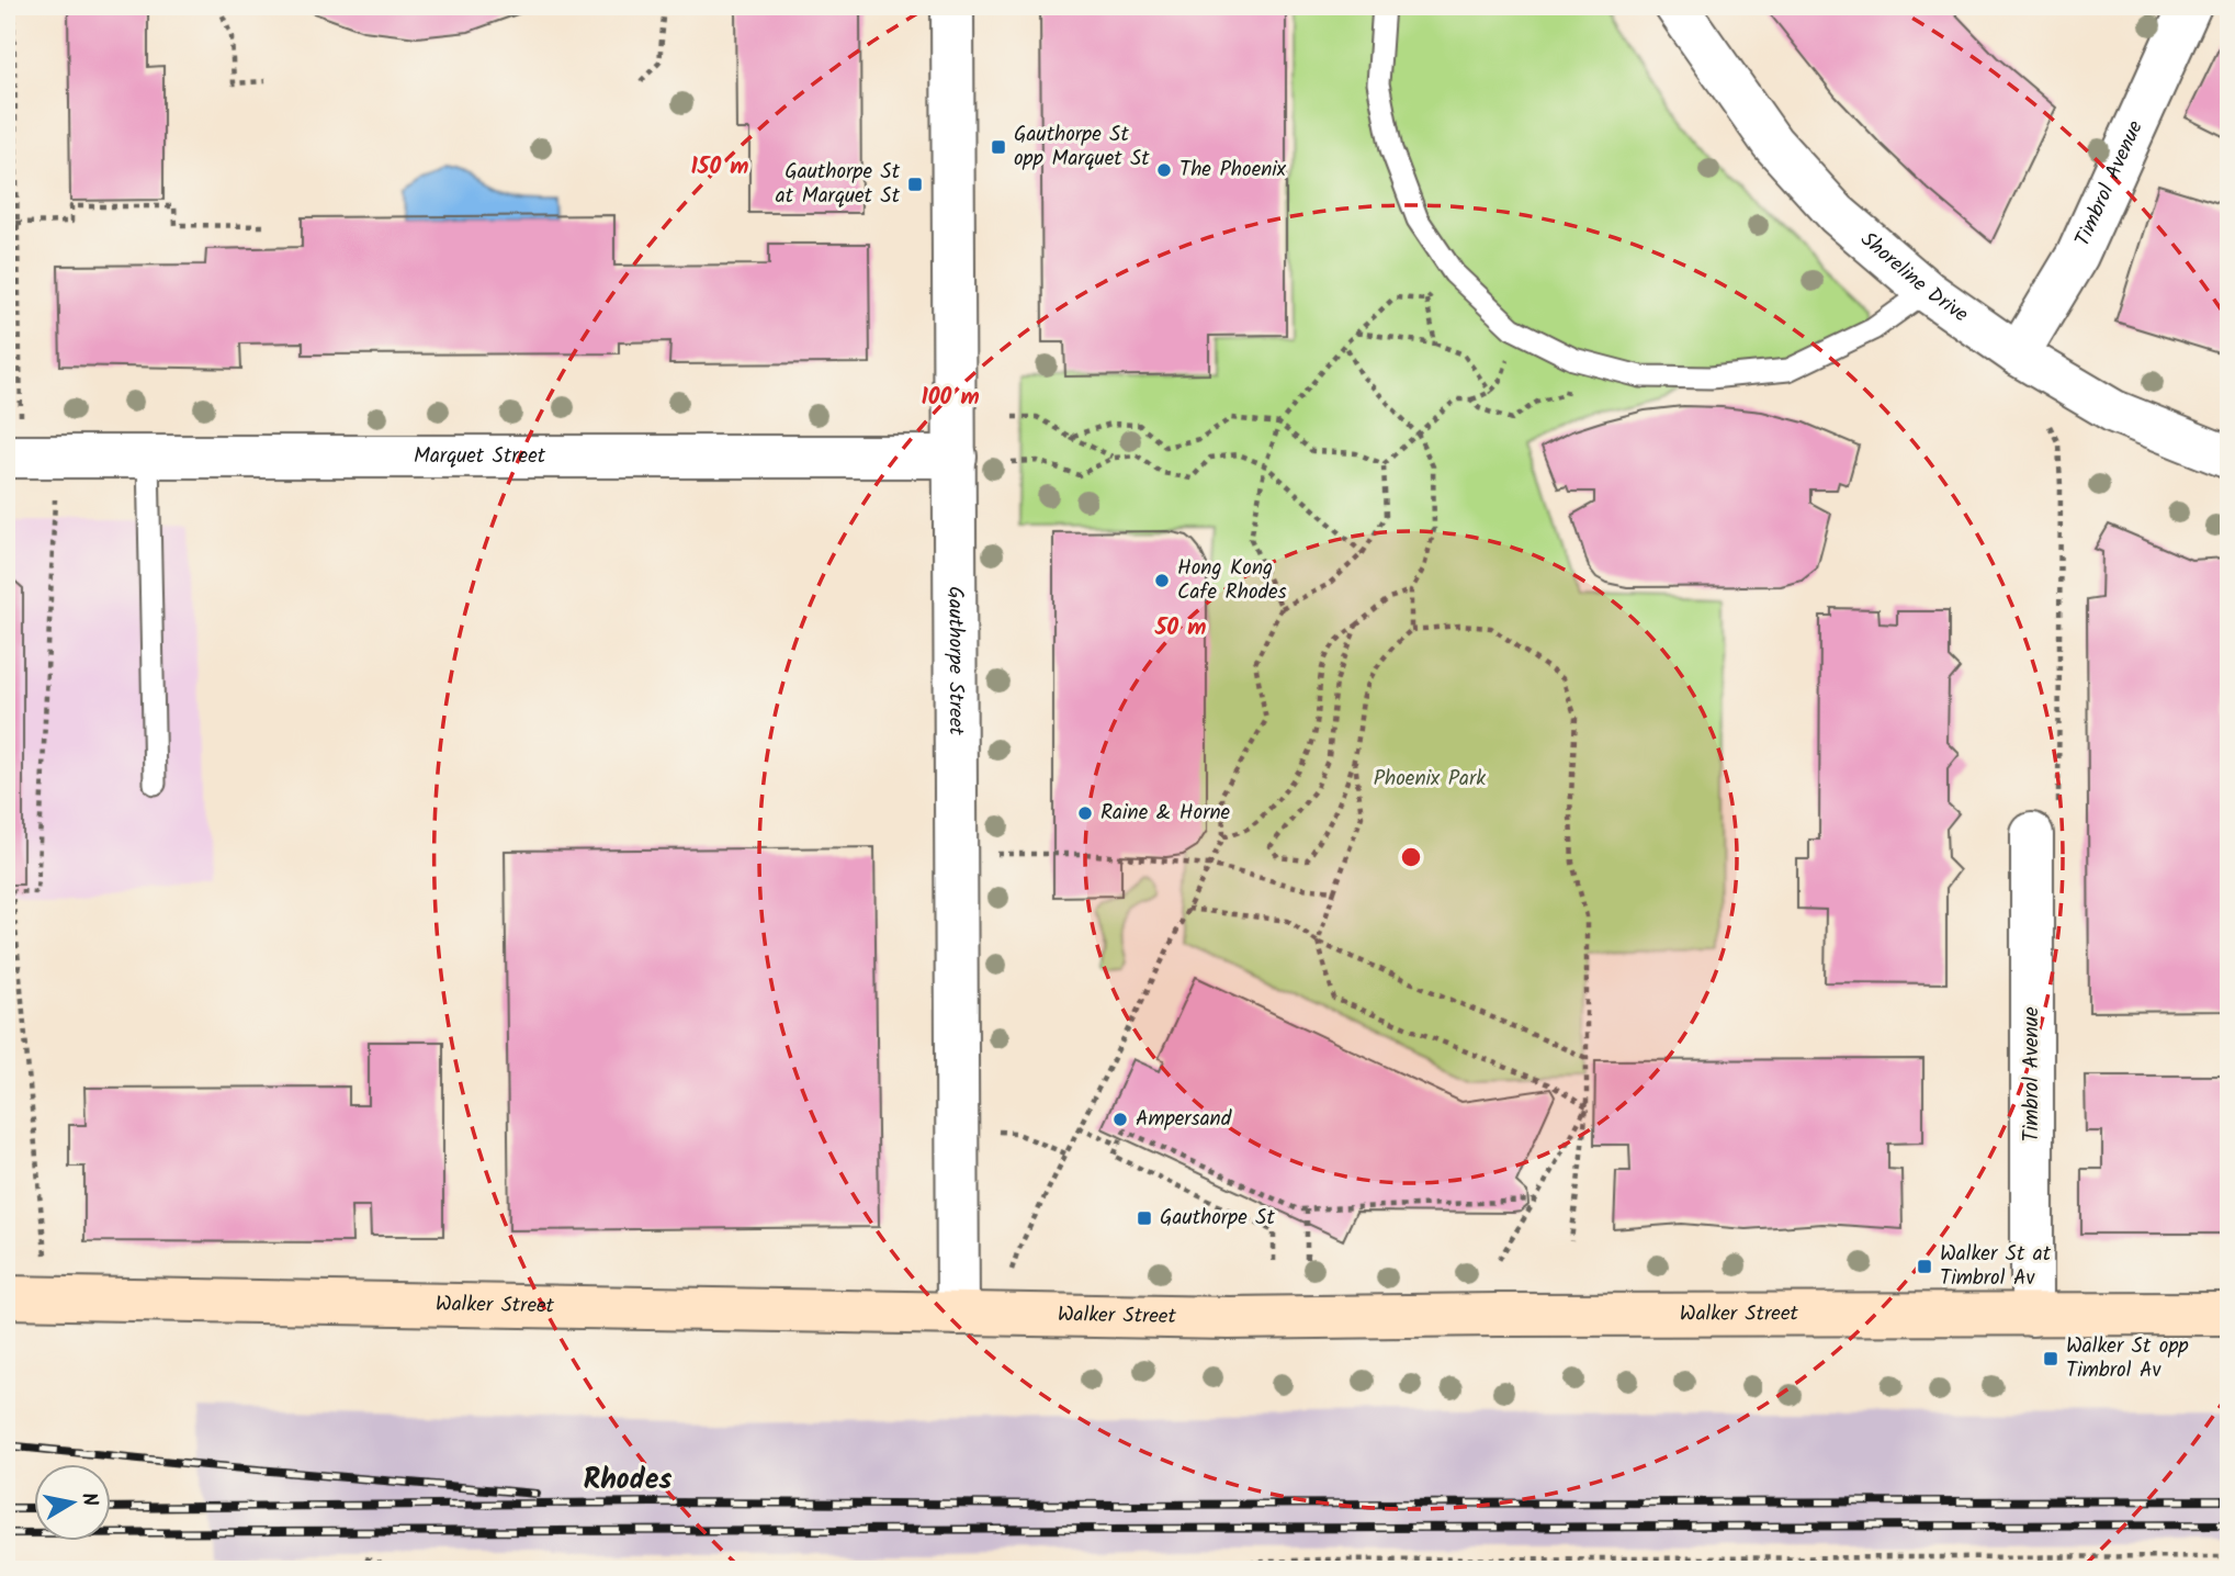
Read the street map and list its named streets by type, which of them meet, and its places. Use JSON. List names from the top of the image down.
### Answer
{
  "streets": {
    "street": [
      "Timbrol Avenue",
      "Shoreline Drive",
      "Marquet Street",
      "Gauthorpe Street",
      "Walker Street"
    ]
  },
  "crossings": [
    ["Timbrol Avenue", "Shoreline Drive"],
    ["Timbrol Avenue", "Walker Street"],
    ["Marquet Street", "Gauthorpe Street"],
    ["Gauthorpe Street", "Walker Street"]
  ],
  "districts": ["Rhodes"],
  "parks": ["Phoenix Park"],
  "places": {
    "transit": [
      "Gauthorpe St opp Marquet St",
      "Gauthorpe St at Marquet St",
      "Gauthorpe St",
      "Walker St at Timbrol Av",
      "Walker St opp Timbrol Av"
    ],
    "other": [
      "The Phoenix",
      "Hong Kong Cafe Rhodes",
      "Raine & Horne",
      "Ampersand"
    ]
  },
  "north": "right",
  "rings": ["150 m", "100 m", "50 m"]
}
